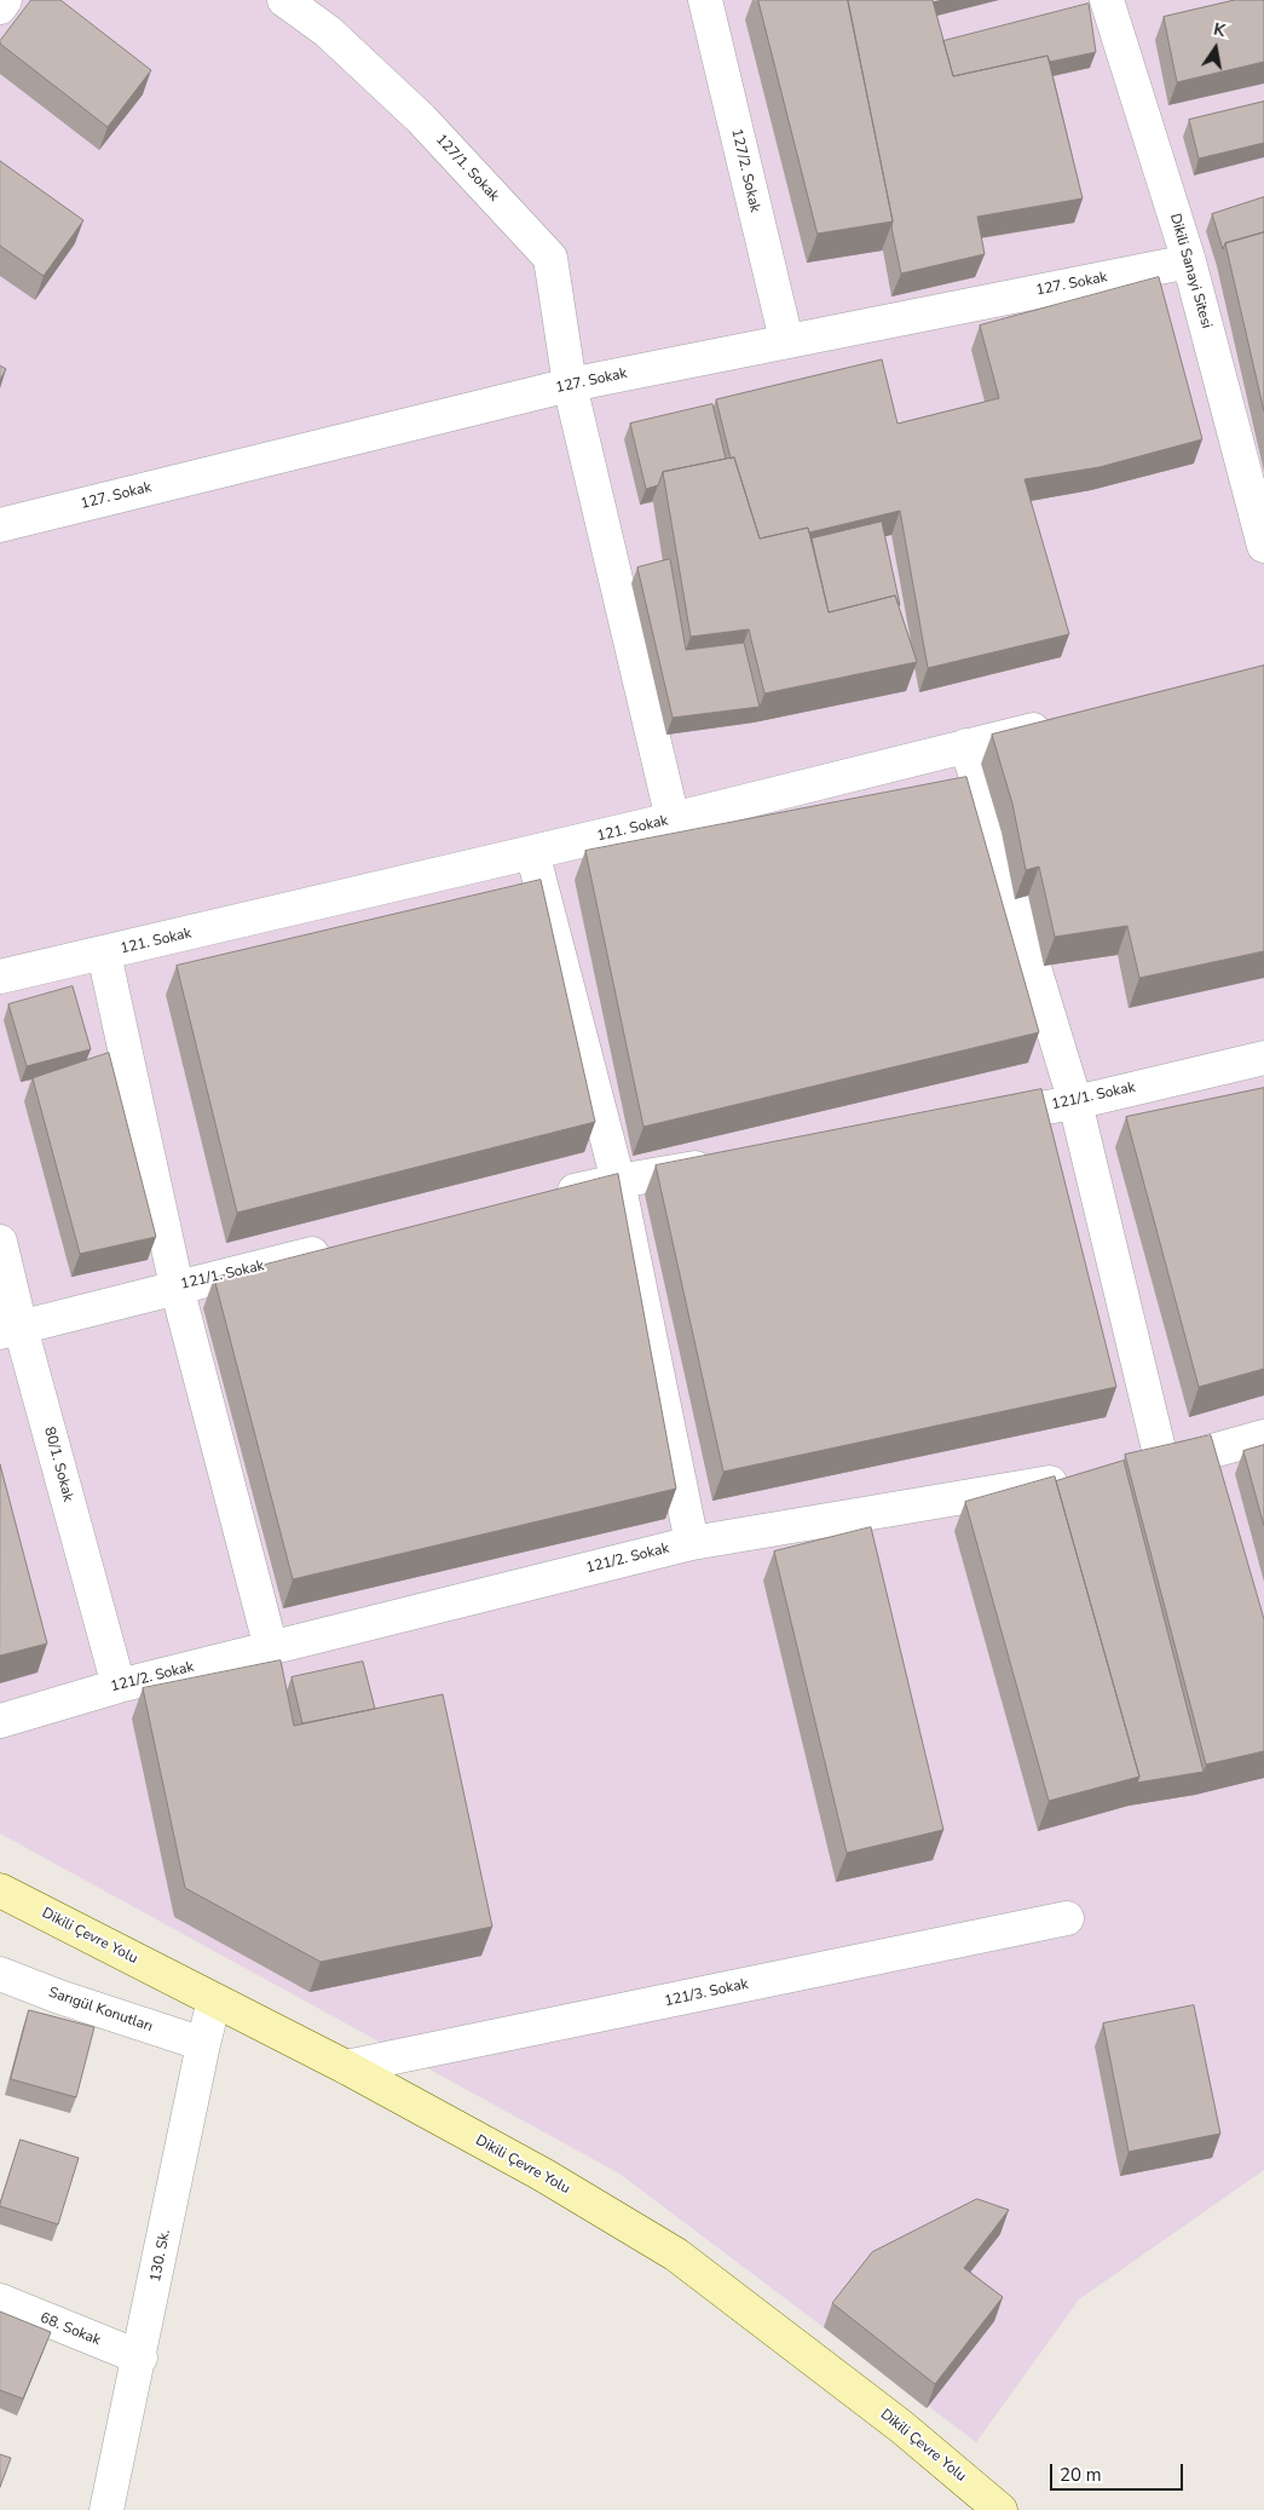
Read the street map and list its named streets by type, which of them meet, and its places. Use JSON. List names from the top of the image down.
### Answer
{
  "streets": {
    "main road": ["Dikili Çevre Yolu"],
    "street": [
      "127/1. Sokak",
      "127/2. Sokak",
      "Dikili Sanayi Sitesi",
      "127. Sokak",
      "121. Sokak",
      "121/1. Sokak",
      "80/1. Sokak",
      "121/2. Sokak",
      "121/3. Sokak",
      "Sarıgül Konutları",
      "130. Sk.",
      "68. Sokak"
    ]
  },
  "crossings": [
    ["127/1. Sokak", "127. Sokak"],
    ["127/1. Sokak", "121. Sokak"],
    ["127/2. Sokak", "127. Sokak"],
    ["Dikili Sanayi Sitesi", "127. Sokak"],
    ["121/1. Sokak", "80/1. Sokak"],
    ["80/1. Sokak", "121/2. Sokak"],
    ["Dikili Çevre Yolu", "121/3. Sokak"],
    ["Dikili Çevre Yolu", "130. Sk."],
    ["Sarıgül Konutları", "130. Sk."],
    ["130. Sk.", "68. Sokak"]
  ],
  "scale_bar": "20 m",
  "north": "top"
}
